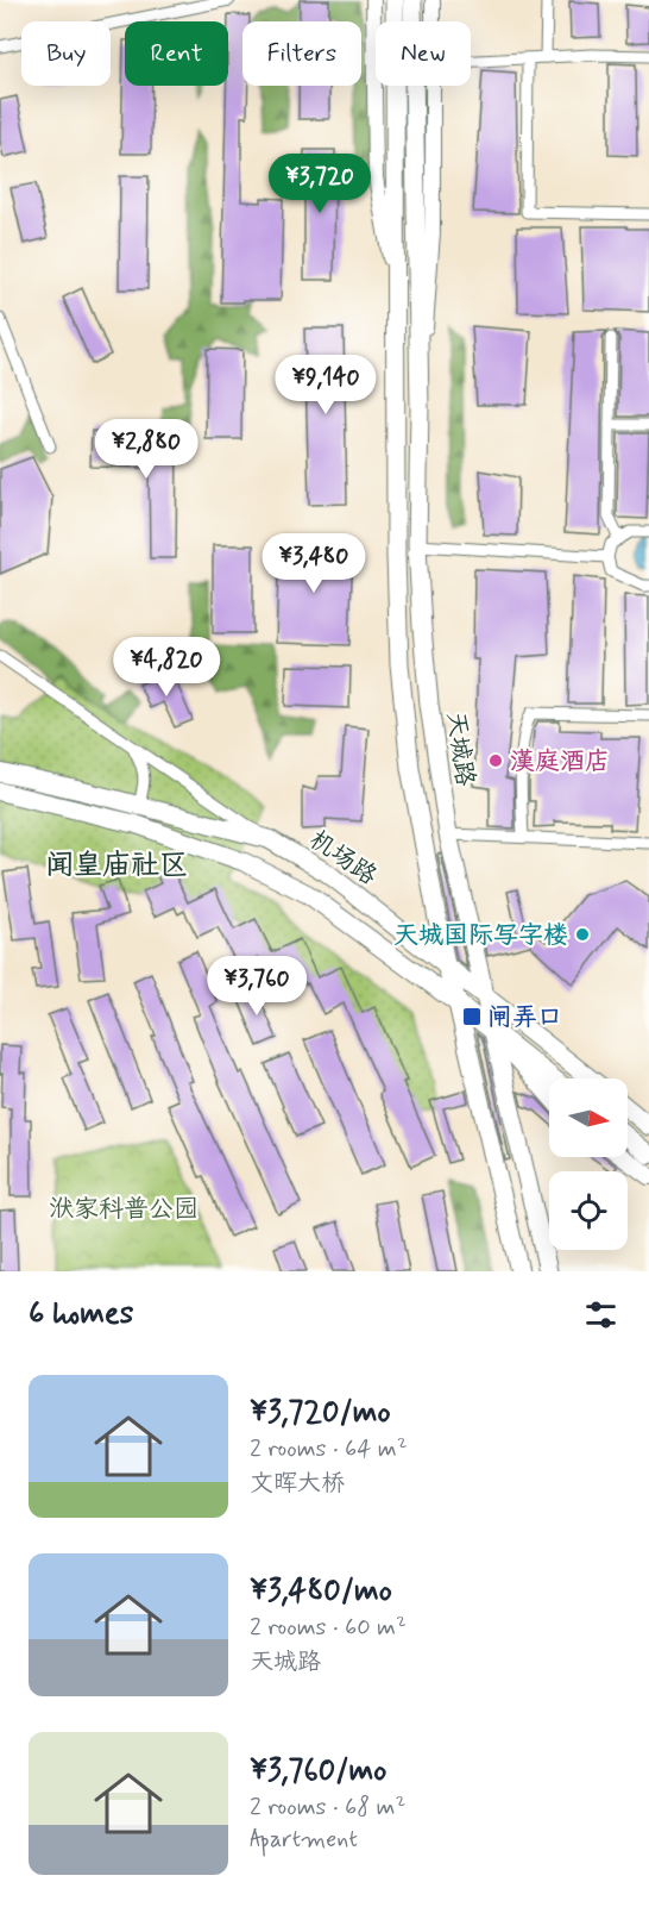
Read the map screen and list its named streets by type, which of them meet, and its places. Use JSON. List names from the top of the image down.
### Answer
{
  "streets": {
    "main road": ["天城路", "机场路"]
  },
  "crossings": [
    ["天城路", "机场路"]
  ],
  "districts": ["闻皇庙社区"],
  "parks": ["洑家科普公园"],
  "places": {
    "other": ["漢庭酒店", "天城国际写字楼"],
    "transit": ["闸弄口"]
  },
  "north": "right",
  "page": {
    "chip": [
      "Buy",
      "Rent",
      "Filters",
      "New"
    ],
    "price": [
      "¥3,720",
      "¥9,140",
      "¥2,880",
      "¥3,480",
      "¥4,820",
      "¥3,760"
    ],
    "heading": "6 homes",
    "list": [
      {
        "name": "¥3,720/mo",
        "note": "2 rooms · 64 m² · 文晖大桥"
      },
      {
        "name": "¥3,480/mo",
        "note": "2 rooms · 60 m² · 天城路"
      },
      {
        "name": "¥3,760/mo",
        "note": "2 rooms · 68 m² · Apartment"
      }
    ]
  }
}
